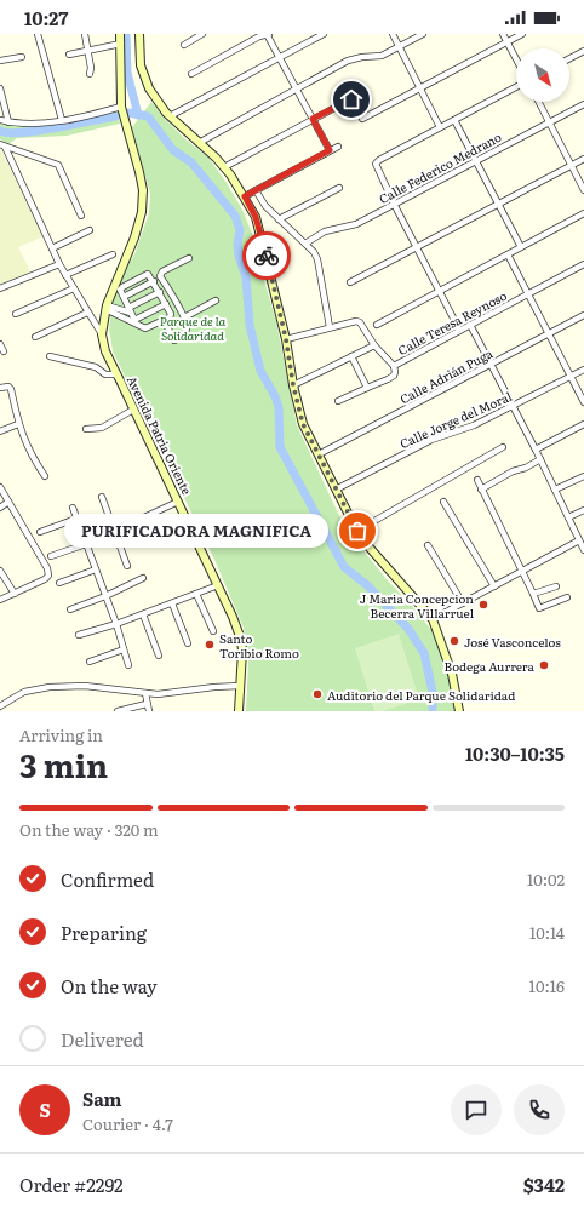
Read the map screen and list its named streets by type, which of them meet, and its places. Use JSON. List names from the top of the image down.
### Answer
{
  "streets": {
    "street": [
      "Calle Federico Medrano",
      "Calle Teresa Reynoso",
      "Calle Adrián Puga",
      "Calle Jorge del Moral",
      "Avenida Patria Oriente"
    ]
  },
  "parks": ["Parque de la Solidaridad"],
  "places": [
    "PURIFICADORA MAGNIFICA",
    "J Maria Concepcion Becerra Villarruel",
    "José Vasconcelos",
    "Santo Toribio Romo",
    "Bodega Aurrera",
    "Auditorio del Parque Solidaridad"
  ],
  "north": "bottom right",
  "page": {
    "status": "10:27",
    "bubble": "PURIFICADORA MAGNIFICA",
    "heading": ["3 min", "Arriving in", "10:30–10:35"],
    "panel": [
      "Sam",
      "Courier · 4.7",
      "Order #2292",
      "$342"
    ],
    "bar": "On the way · 320 m",
    "list": [
      ["Confirmed", "10:02"],
      ["Preparing", "10:14"],
      ["On the way", "10:16"],
      "Delivered"
    ],
    "round": "S"
  }
}
